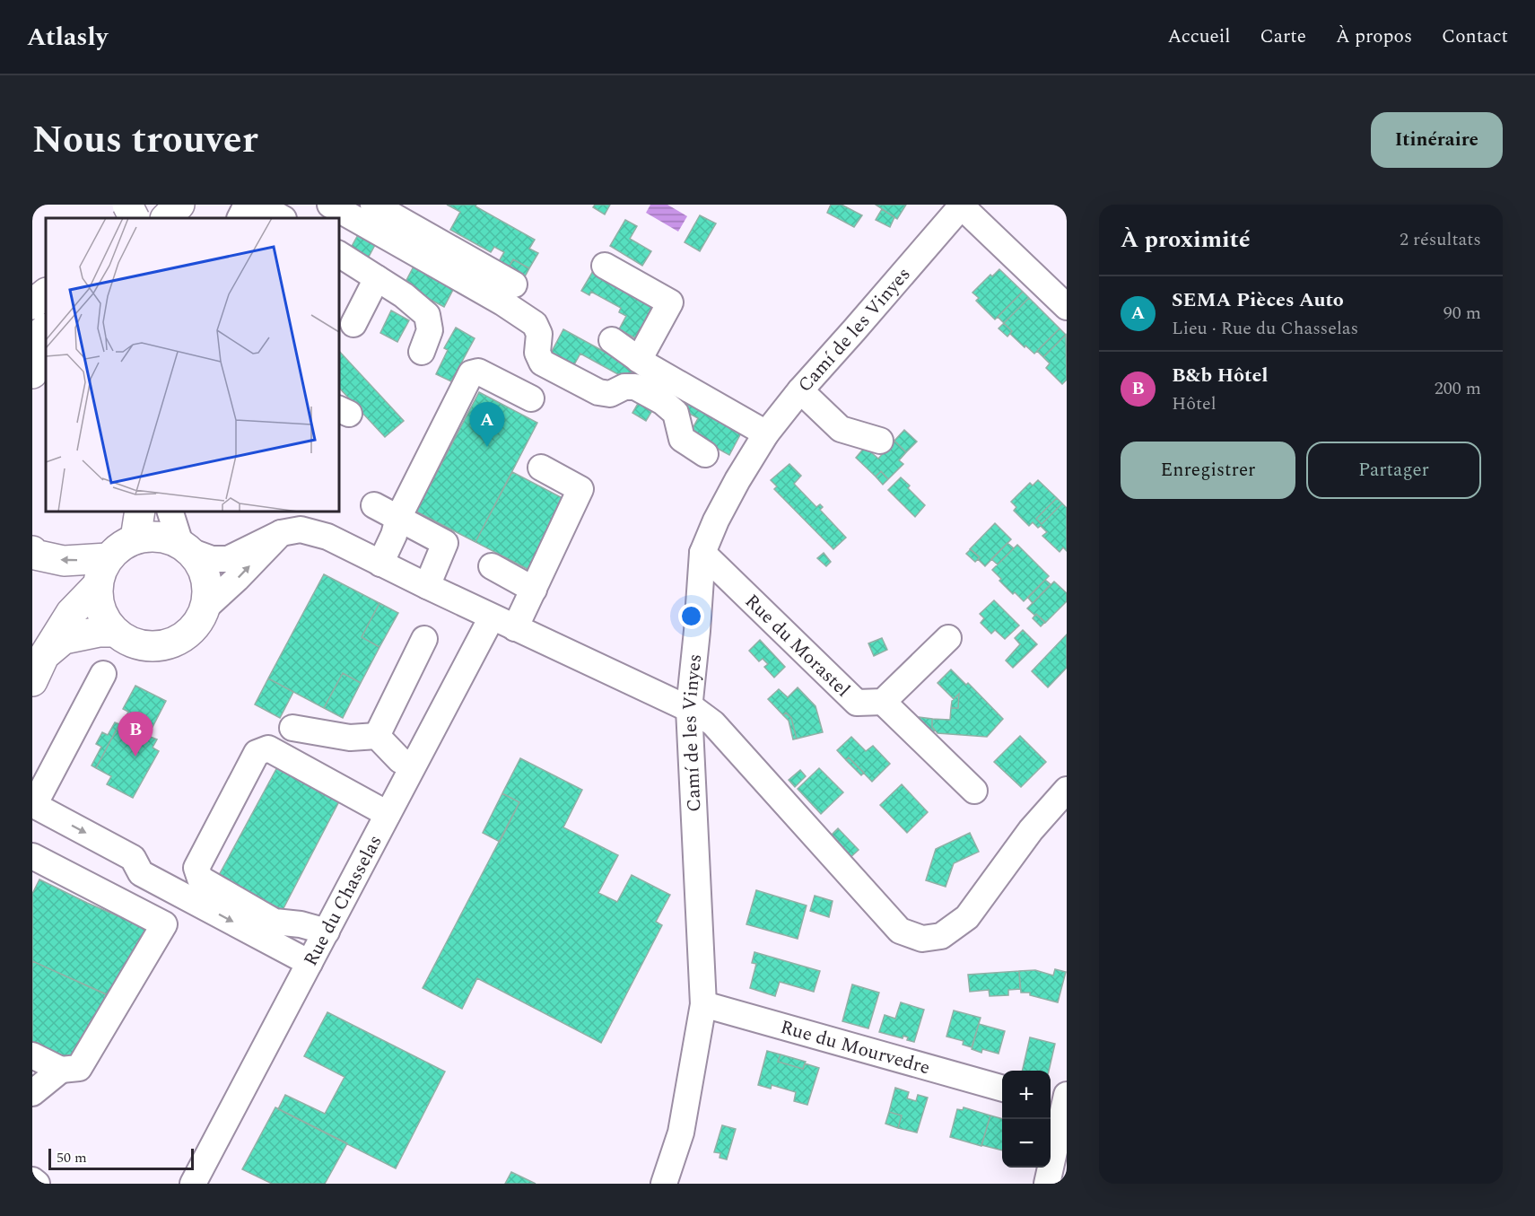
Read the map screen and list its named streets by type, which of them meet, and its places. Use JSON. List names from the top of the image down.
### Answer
{
  "streets": {
    "street": [
      "Camí de les Vinyes",
      "Rue du Morastel",
      "Rue du Chasselas",
      "Rue du Mourvedre"
    ]
  },
  "crossings": [
    ["Camí de les Vinyes", "Rue du Morastel"],
    ["Camí de les Vinyes", "Rue du Mourvedre"]
  ],
  "scale_bar": "50 m",
  "page": {
    "header": "Atlasly",
    "nav": [
      "Accueil",
      "Carte",
      "À propos",
      "Contact"
    ],
    "title": "Nous trouver",
    "buttons": [
      "Itinéraire",
      ["Enregistrer", "Partager"]
    ],
    "heading": ["À proximité", "2 résultats"],
    "list": [
      {
        "mark": "A",
        "name": "SEMA Pièces Auto",
        "note": "Lieu · Rue du Chasselas",
        "value": "90 m"
      },
      {
        "mark": "B",
        "name": "B&b Hôtel",
        "note": "Hôtel",
        "value": "200 m"
      }
    ],
    "pins": ["A", "B"],
    "map_buttons": ["+", "−"],
    "scale": "50 m"
  }
}
